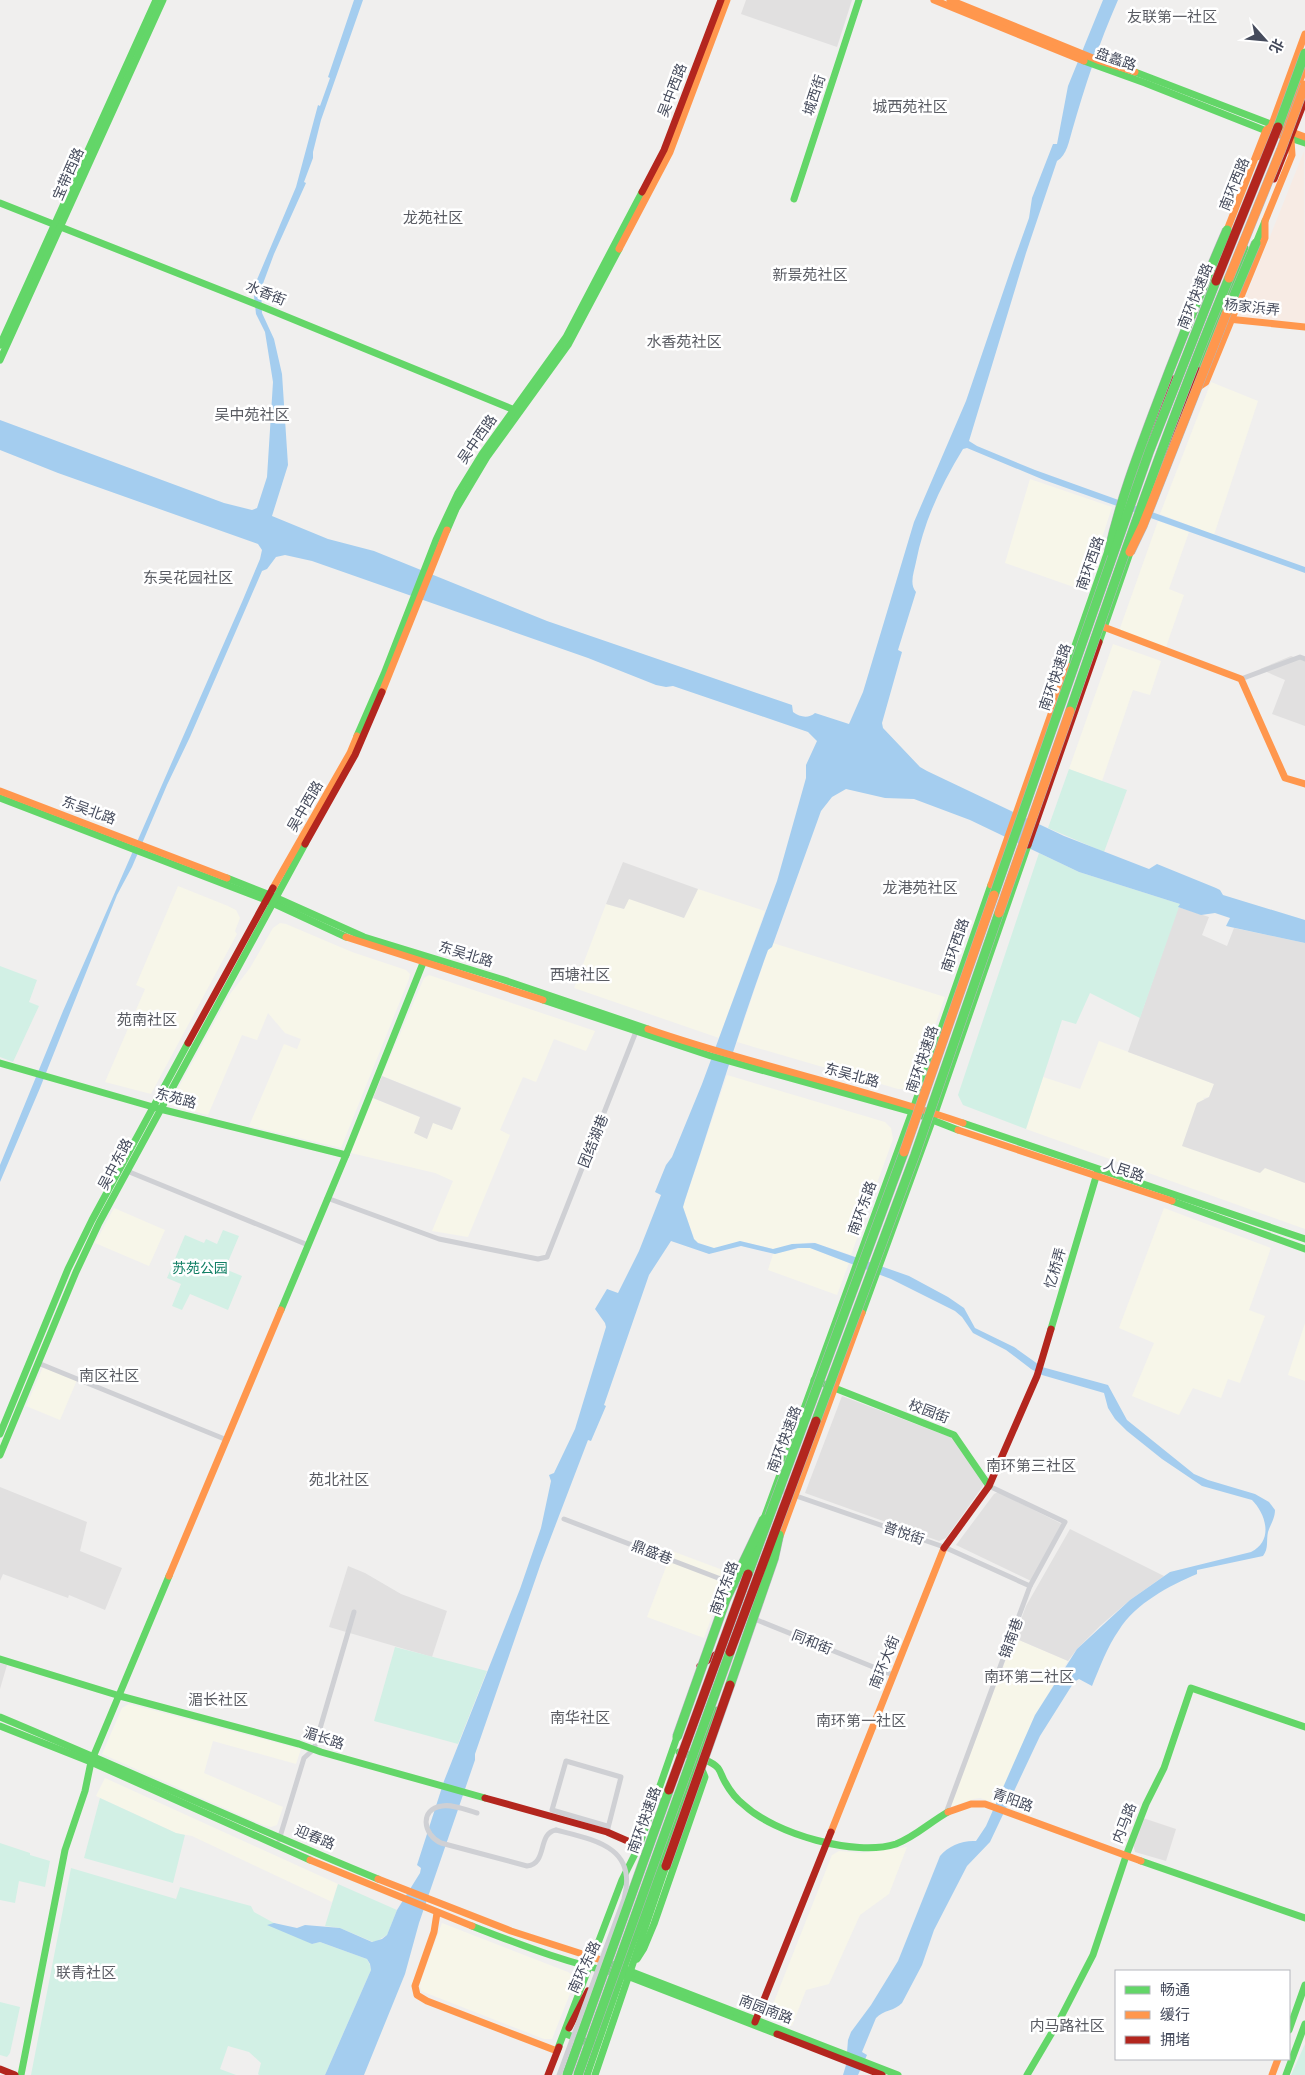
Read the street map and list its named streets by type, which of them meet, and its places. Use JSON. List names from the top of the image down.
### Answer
{
  "streets": {
    "main road": [
      "盘蠡路",
      "吴中西路",
      "城西街",
      "宝带西路",
      "南环西路",
      "水香街",
      "南环快速路",
      "杨家浜弄",
      "东吴北路",
      "东苑路",
      "吴中东路",
      "人民路",
      "南环东路",
      "忆桥弄",
      "校园街",
      "南环大街",
      "湄长路",
      "青阳路",
      "内马路",
      "迎春路",
      "南园南路"
    ],
    "street": [
      "团结湖巷",
      "普悦街",
      "鼎盛巷",
      "锦南巷",
      "同和街"
    ]
  },
  "crossings": [
    ["盘蠡路", "南环西路"],
    ["吴中西路", "水香街"],
    ["吴中西路", "东吴北路"],
    ["吴中西路", "吴中东路"],
    ["宝带西路", "水香街"],
    ["南环西路", "杨家浜弄"],
    ["南环西路", "东吴北路"],
    ["南环西路", "南环东路"],
    ["南环快速路", "南环东路"],
    ["南环快速路", "普悦街"],
    ["东吴北路", "团结湖巷"],
    ["东吴北路", "吴中东路"],
    ["东吴北路", "人民路"],
    ["东吴北路", "南环东路"],
    ["东苑路", "吴中东路"],
    ["人民路", "忆桥弄"],
    ["南环东路", "校园街"],
    ["南环东路", "普悦街"],
    ["南环东路", "鼎盛巷"],
    ["南环东路", "同和街"],
    ["南环东路", "青阳路"],
    ["南环东路", "迎春路"],
    ["忆桥弄", "南环大街"],
    ["校园街", "锦南巷"],
    ["校园街", "南环大街"],
    ["普悦街", "锦南巷"],
    ["普悦街", "南环大街"],
    ["锦南巷", "青阳路"],
    ["同和街", "南环大街"],
    ["南环大街", "青阳路"],
    ["南环大街", "南园南路"],
    ["青阳路", "内马路"],
    ["迎春路", "南园南路"]
  ],
  "districts": [
    "友联第一社区",
    "城西苑社区",
    "龙苑社区",
    "新景苑社区",
    "水香苑社区",
    "吴中苑社区",
    "东吴花园社区",
    "龙港苑社区",
    "西塘社区",
    "苑南社区",
    "南区社区",
    "南环第三社区",
    "苑北社区",
    "南环第二社区",
    "湄长社区",
    "南华社区",
    "南环第一社区",
    "联青社区",
    "内马路社区"
  ],
  "parks": ["苏苑公园"],
  "legend": ["畅通", "缓行", "拥堵"],
  "north": "bottom right"
}
